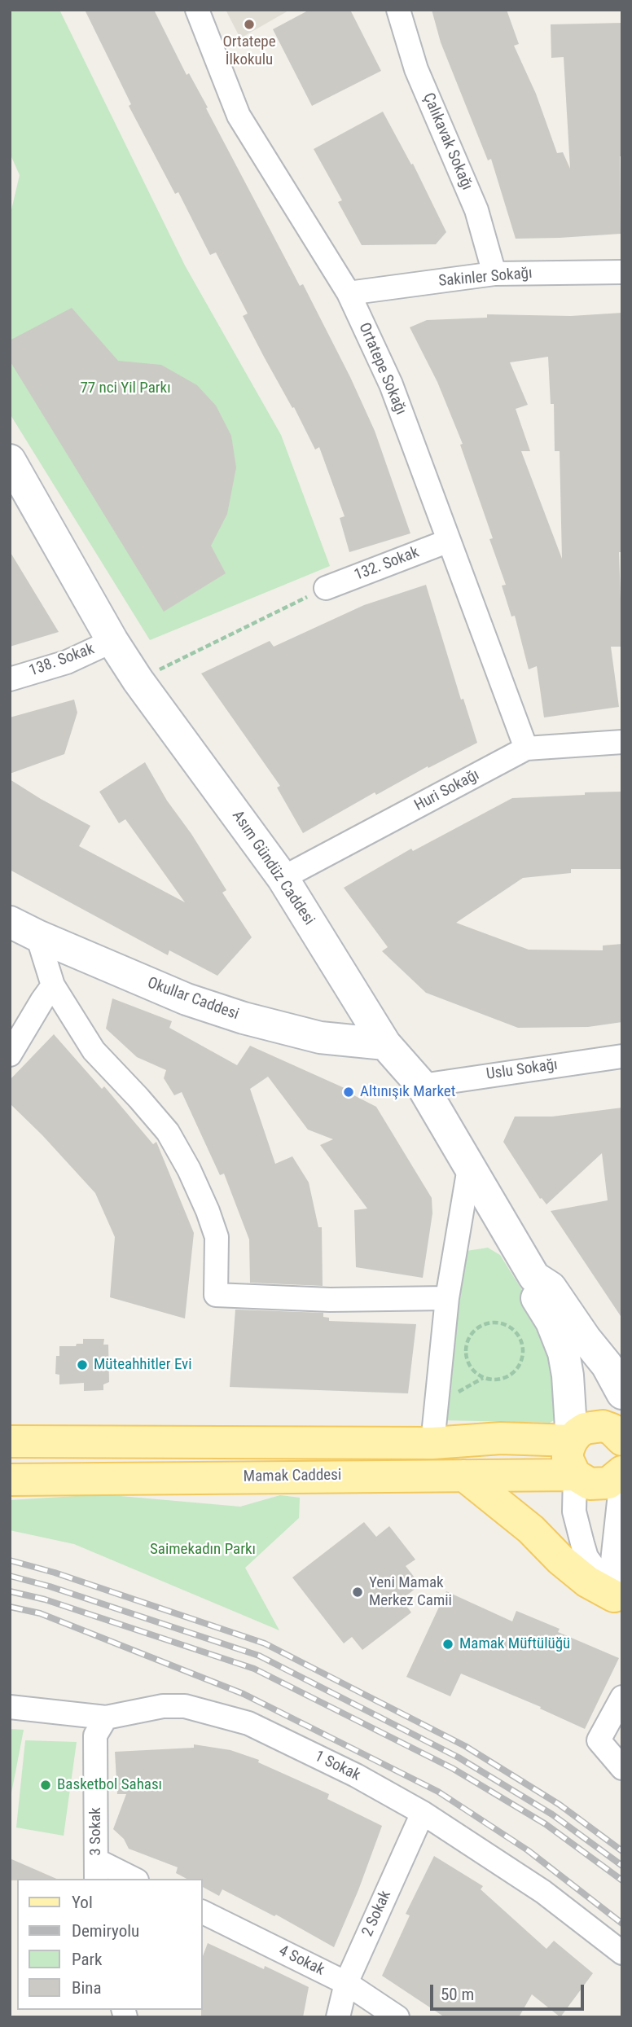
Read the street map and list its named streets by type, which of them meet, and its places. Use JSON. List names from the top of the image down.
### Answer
{
  "streets": {
    "main road": ["Mamak Caddesi"],
    "street": [
      "Çalıkavak Sokağı",
      "Sakinler Sokağı",
      "Ortatepe Sokağı",
      "132. Sokak",
      "138. Sokak",
      "Huri Sokağı",
      "Asım Gündüz Caddesi",
      "Okullar Caddesi",
      "Uslu Sokağı",
      "1 Sokak",
      "3 Sokak",
      "2 Sokak",
      "4 Sokak"
    ]
  },
  "crossings": [
    ["Çalıkavak Sokağı", "Sakinler Sokağı"],
    ["Sakinler Sokağı", "Ortatepe Sokağı"],
    ["Ortatepe Sokağı", "132. Sokak"],
    ["Ortatepe Sokağı", "Huri Sokağı"],
    ["138. Sokak", "Asım Gündüz Caddesi"],
    ["Huri Sokağı", "Asım Gündüz Caddesi"],
    ["Asım Gündüz Caddesi", "Okullar Caddesi"],
    ["Asım Gündüz Caddesi", "Uslu Sokağı"],
    ["1 Sokak", "3 Sokak"],
    ["1 Sokak", "2 Sokak"],
    ["2 Sokak", "4 Sokak"]
  ],
  "parks": ["77 nci Yil Parkı", "Saimekadın Parkı"],
  "places": [
    "Ortatepe İlkokulu",
    "Altınışık Market",
    "Müteahhitler Evi",
    "Yeni Mamak Merkez Camii",
    "Mamak Müftülüğü",
    "Basketbol Sahası"
  ],
  "legend": [
    "Yol",
    "Demiryolu",
    "Park",
    "Bina"
  ],
  "scale_bar": "50 m"
}
